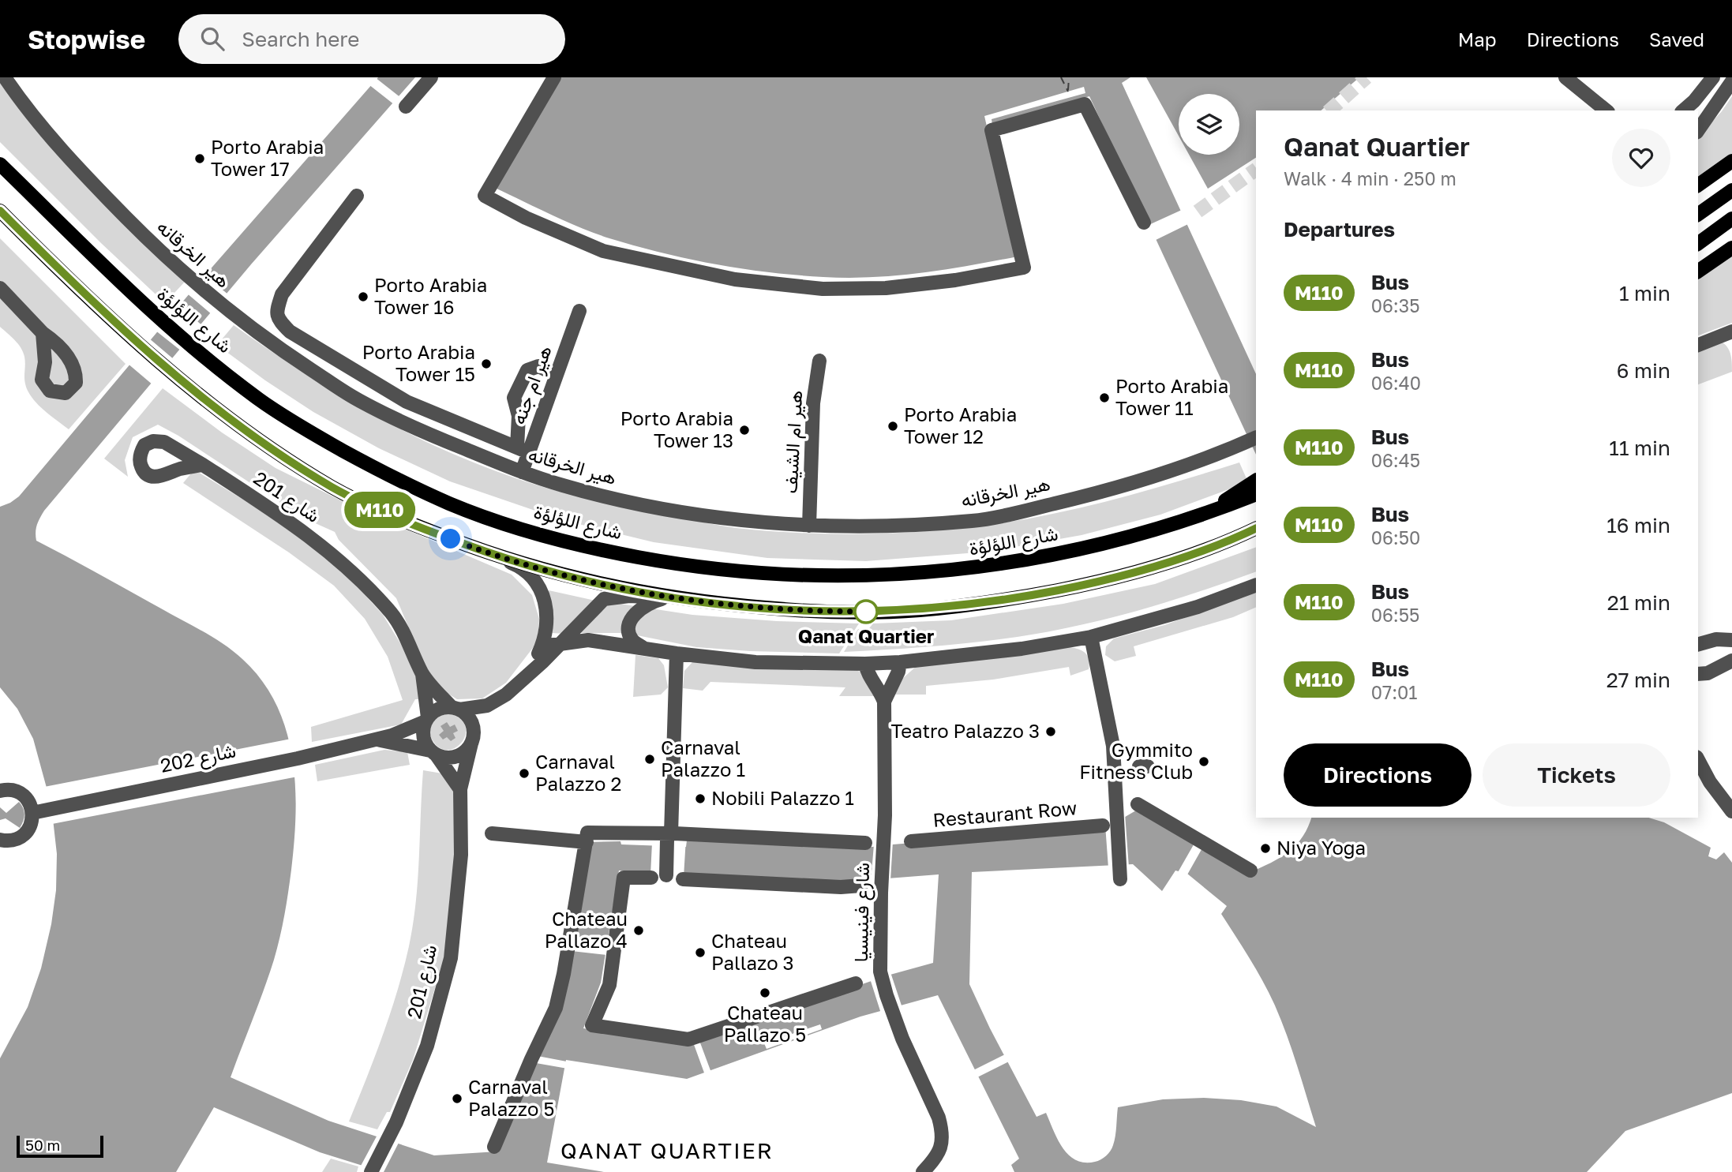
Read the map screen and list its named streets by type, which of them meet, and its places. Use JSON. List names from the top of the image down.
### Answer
{
  "streets": {
    "main road": ["شارع اللؤلؤة"],
    "street": [
      "هير الخرقانه",
      "هير ام جنه",
      "هير ام الشيف",
      "شارع 201",
      "شارع 202",
      "Restaurant Row",
      "شارع فينيسيا"
    ]
  },
  "crossings": [
    ["هير الخرقانه", "هير ام جنه"],
    ["هير الخرقانه", "هير ام الشيف"],
    ["شارع 201", "شارع 202"]
  ],
  "districts": ["QANAT QUARTIER"],
  "places": [
    "Porto Arabia Tower 17",
    "Porto Arabia Tower 16",
    "Porto Arabia Tower 15",
    "Porto Arabia Tower 11",
    "Porto Arabia Tower 12",
    "Porto Arabia Tower 13",
    "Qanat Quartier",
    "Teatro Palazzo 3",
    "Carnaval Palazzo 1",
    "Gymmito Fitness Club",
    "Carnaval Palazzo 2",
    "Nobili Palazzo 1",
    "Niya Yoga",
    "Chateau Pallazo 4",
    "Chateau Pallazo 3",
    "Chateau Pallazo 5",
    "Carnaval Palazzo 5"
  ],
  "lines": ["bus line M110"],
  "scale_bar": "50 m",
  "page": {
    "header": "Stopwise",
    "search": "Search here",
    "nav": ["Map", "Directions", "Saved"],
    "on_map": "M110",
    "heading": [
      ["Qanat Quartier", "Walk · 4 min · 250 m"],
      "Departures"
    ],
    "list": [
      {
        "mark": "M110",
        "name": "Bus",
        "note": "06:35",
        "value": "1 min"
      },
      {
        "mark": "M110",
        "name": "Bus",
        "note": "06:40",
        "value": "6 min"
      },
      {
        "mark": "M110",
        "name": "Bus",
        "note": "06:45",
        "value": "11 min"
      },
      {
        "mark": "M110",
        "name": "Bus",
        "note": "06:50",
        "value": "16 min"
      },
      {
        "mark": "M110",
        "name": "Bus",
        "note": "06:55",
        "value": "21 min"
      },
      {
        "mark": "M110",
        "name": "Bus",
        "note": "07:01",
        "value": "27 min"
      }
    ],
    "buttons": ["Directions", "Tickets"],
    "scale": "50 m"
  }
}
